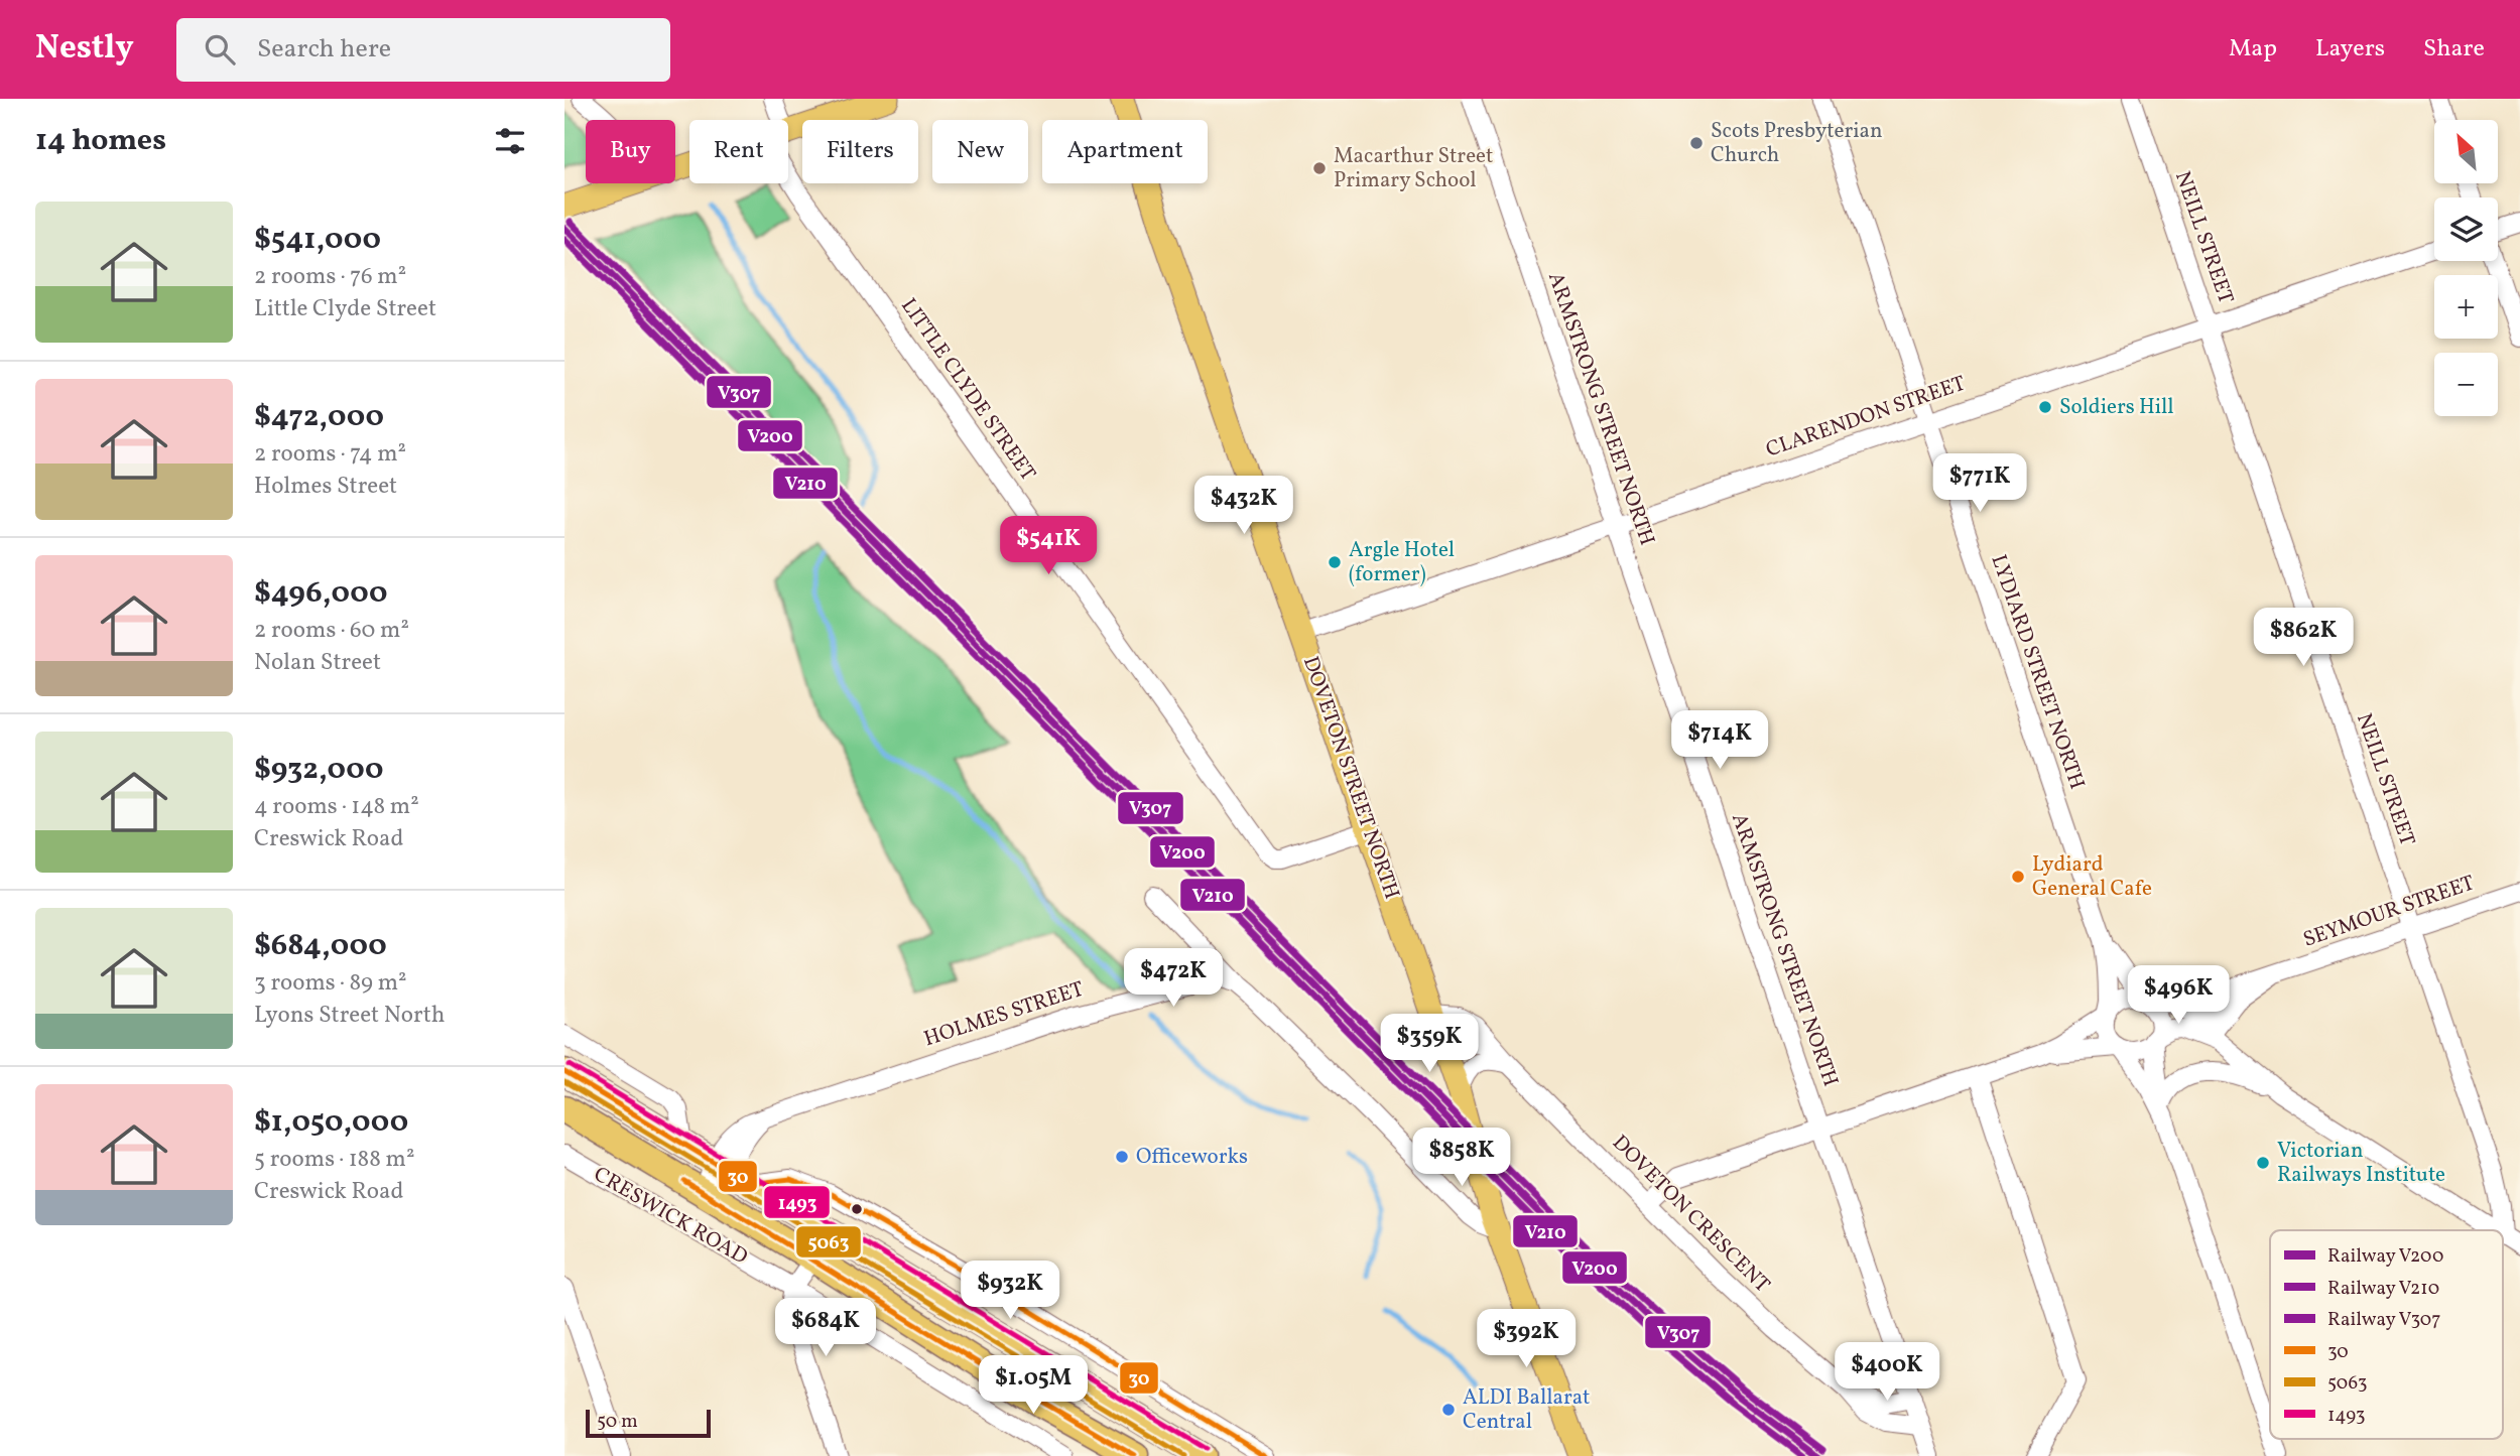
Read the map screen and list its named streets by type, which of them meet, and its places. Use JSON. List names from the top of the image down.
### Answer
{
  "streets": {
    "highway": ["CRESWICK ROAD"],
    "main road": ["DOVETON STREET NORTH"],
    "street": [
      "NEILL STREET",
      "LITTLE CLYDE STREET",
      "ARMSTRONG STREET NORTH",
      "CLARENDON STREET",
      "LYDIARD STREET NORTH",
      "SEYMOUR STREET",
      "HOLMES STREET",
      "DOVETON CRESCENT"
    ]
  },
  "crossings": [
    ["NEILL STREET", "CLARENDON STREET"],
    ["NEILL STREET", "SEYMOUR STREET"],
    ["LITTLE CLYDE STREET", "DOVETON STREET NORTH"],
    ["ARMSTRONG STREET NORTH", "CLARENDON STREET"],
    ["ARMSTRONG STREET NORTH", "DOVETON CRESCENT"],
    ["CLARENDON STREET", "LYDIARD STREET NORTH"],
    ["CLARENDON STREET", "DOVETON STREET NORTH"],
    ["DOVETON STREET NORTH", "HOLMES STREET"],
    ["DOVETON STREET NORTH", "DOVETON CRESCENT"],
    ["HOLMES STREET", "CRESWICK ROAD"]
  ],
  "places": [
    "Scots Presbyterian Church",
    "Macarthur Street Primary School",
    "Soldiers Hill",
    "Argle Hotel (former)",
    "Lydiard General Cafe",
    "Officeworks",
    "Victorian Railways Institute",
    "ALDI Ballarat Central"
  ],
  "lines": [
    "rail line V307",
    "rail line V200",
    "rail line V210",
    "transit line 1493",
    "transit line 30",
    "transit line 5063"
  ],
  "legend": [
    "Railway V200",
    "Railway V210",
    "Railway V307",
    "30",
    "5063",
    "1493"
  ],
  "scale_bar": "50 m",
  "north": "top left",
  "page": {
    "header": "Nestly",
    "search": "Search here",
    "nav": ["Map", "Layers", "Share"],
    "heading": "14 homes",
    "map_buttons": ["+", "−"],
    "chip": [
      "Buy",
      "Rent",
      "Filters",
      "New",
      "Apartment"
    ],
    "list": [
      {
        "name": "$541,000",
        "note": "2 rooms · 76 m² · Little Clyde Street"
      },
      {
        "name": "$472,000",
        "note": "2 rooms · 74 m² · Holmes Street"
      },
      {
        "name": "$496,000",
        "note": "2 rooms · 60 m² · Nolan Street"
      },
      {
        "name": "$932,000",
        "note": "4 rooms · 148 m² · Creswick Road"
      },
      {
        "name": "$684,000",
        "note": "3 rooms · 89 m² · Lyons Street North"
      },
      {
        "name": "$1,050,000",
        "note": "5 rooms · 188 m² · Creswick Road"
      }
    ],
    "price": [
      "$771K",
      "$432K",
      "$541K",
      "$862K",
      "$714K",
      "$472K",
      "$496K",
      "$359K",
      "$858K",
      "$932K",
      "$684K",
      "$392K",
      "$400K",
      "$1.05M"
    ],
    "scale": "50 m"
  }
}
